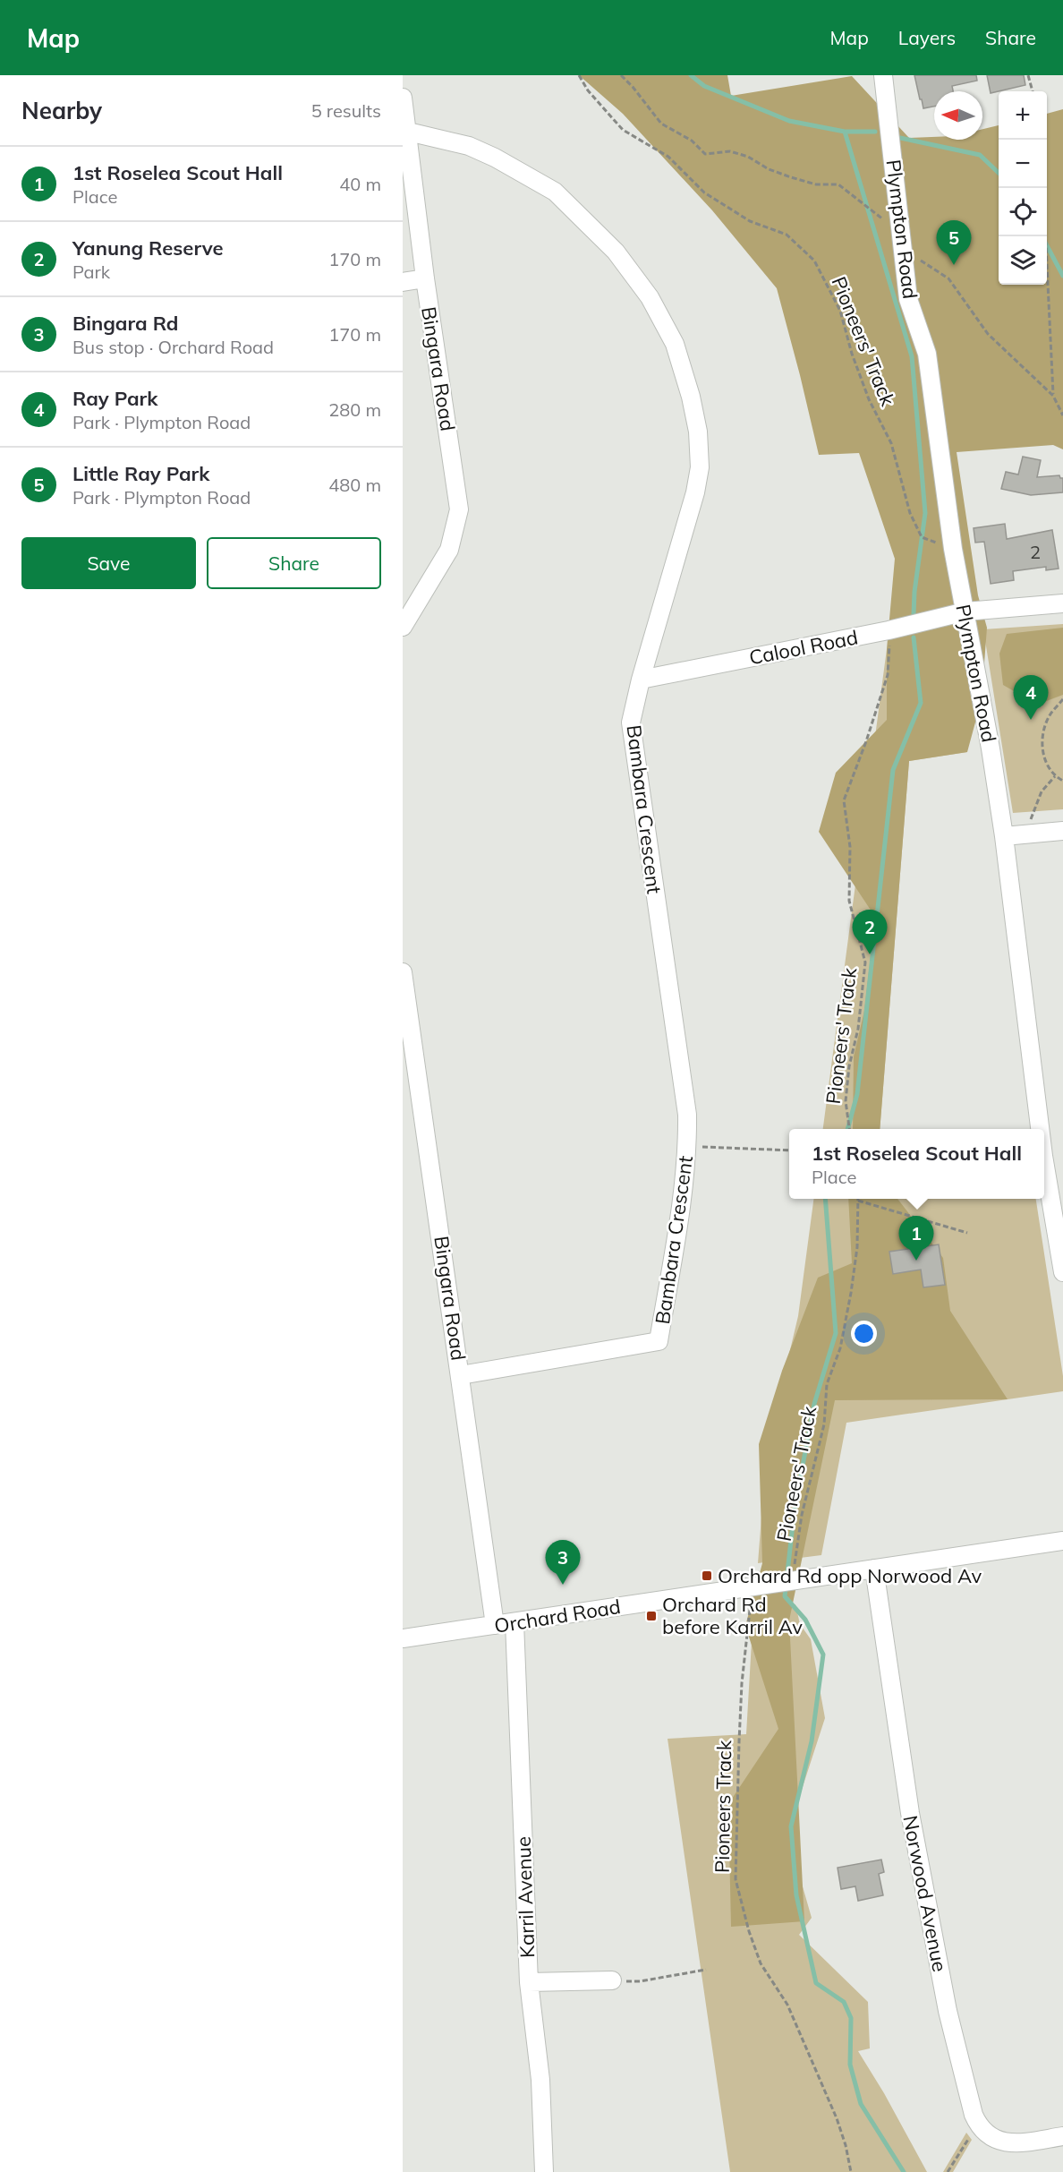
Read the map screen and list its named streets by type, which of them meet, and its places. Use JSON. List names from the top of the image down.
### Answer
{
  "streets": {
    "street": [
      "Plympton Road",
      "Bingara Road",
      "Calool Road",
      "Bambara Crescent",
      "Orchard Road",
      "Norwood Avenue",
      "Karril Avenue"
    ],
    "path": ["Pioneers' Track", "Pioneers Track"]
  },
  "crossings": [
    ["Plympton Road", "Pioneers' Track"],
    ["Plympton Road", "Calool Road"],
    ["Pioneers' Track", "Calool Road"],
    ["Pioneers' Track", "Orchard Road"],
    ["Bingara Road", "Bambara Crescent"],
    ["Bingara Road", "Orchard Road"],
    ["Calool Road", "Bambara Crescent"],
    ["Orchard Road", "Pioneers Track"],
    ["Orchard Road", "Norwood Avenue"],
    ["Orchard Road", "Karril Avenue"]
  ],
  "places": {
    "transit": ["Orchard Rd opp Norwood Av", "Orchard Rd before Karril Av"]
  },
  "house_numbers": ["2"],
  "north": "left",
  "page": {
    "header": "Map",
    "nav": ["Map", "Layers", "Share"],
    "heading": ["Nearby", "5 results"],
    "map_buttons": ["+", "−"],
    "list": [
      {
        "mark": "1",
        "name": "1st Roselea Scout Hall",
        "note": "Place",
        "value": "40 m"
      },
      {
        "mark": "2",
        "name": "Yanung Reserve",
        "note": "Park",
        "value": "170 m"
      },
      {
        "mark": "3",
        "name": "Bingara Rd",
        "note": "Bus stop · Orchard Road",
        "value": "170 m"
      },
      {
        "mark": "4",
        "name": "Ray Park",
        "note": "Park · Plympton Road",
        "value": "280 m"
      },
      {
        "mark": "5",
        "name": "Little Ray Park",
        "note": "Park · Plympton Road",
        "value": "480 m"
      }
    ],
    "pins": [
      "5",
      "4",
      "2",
      "1",
      "3"
    ],
    "buttons": ["Save", "Share"],
    "popup": ["1st Roselea Scout Hall", "Place"]
  }
}
